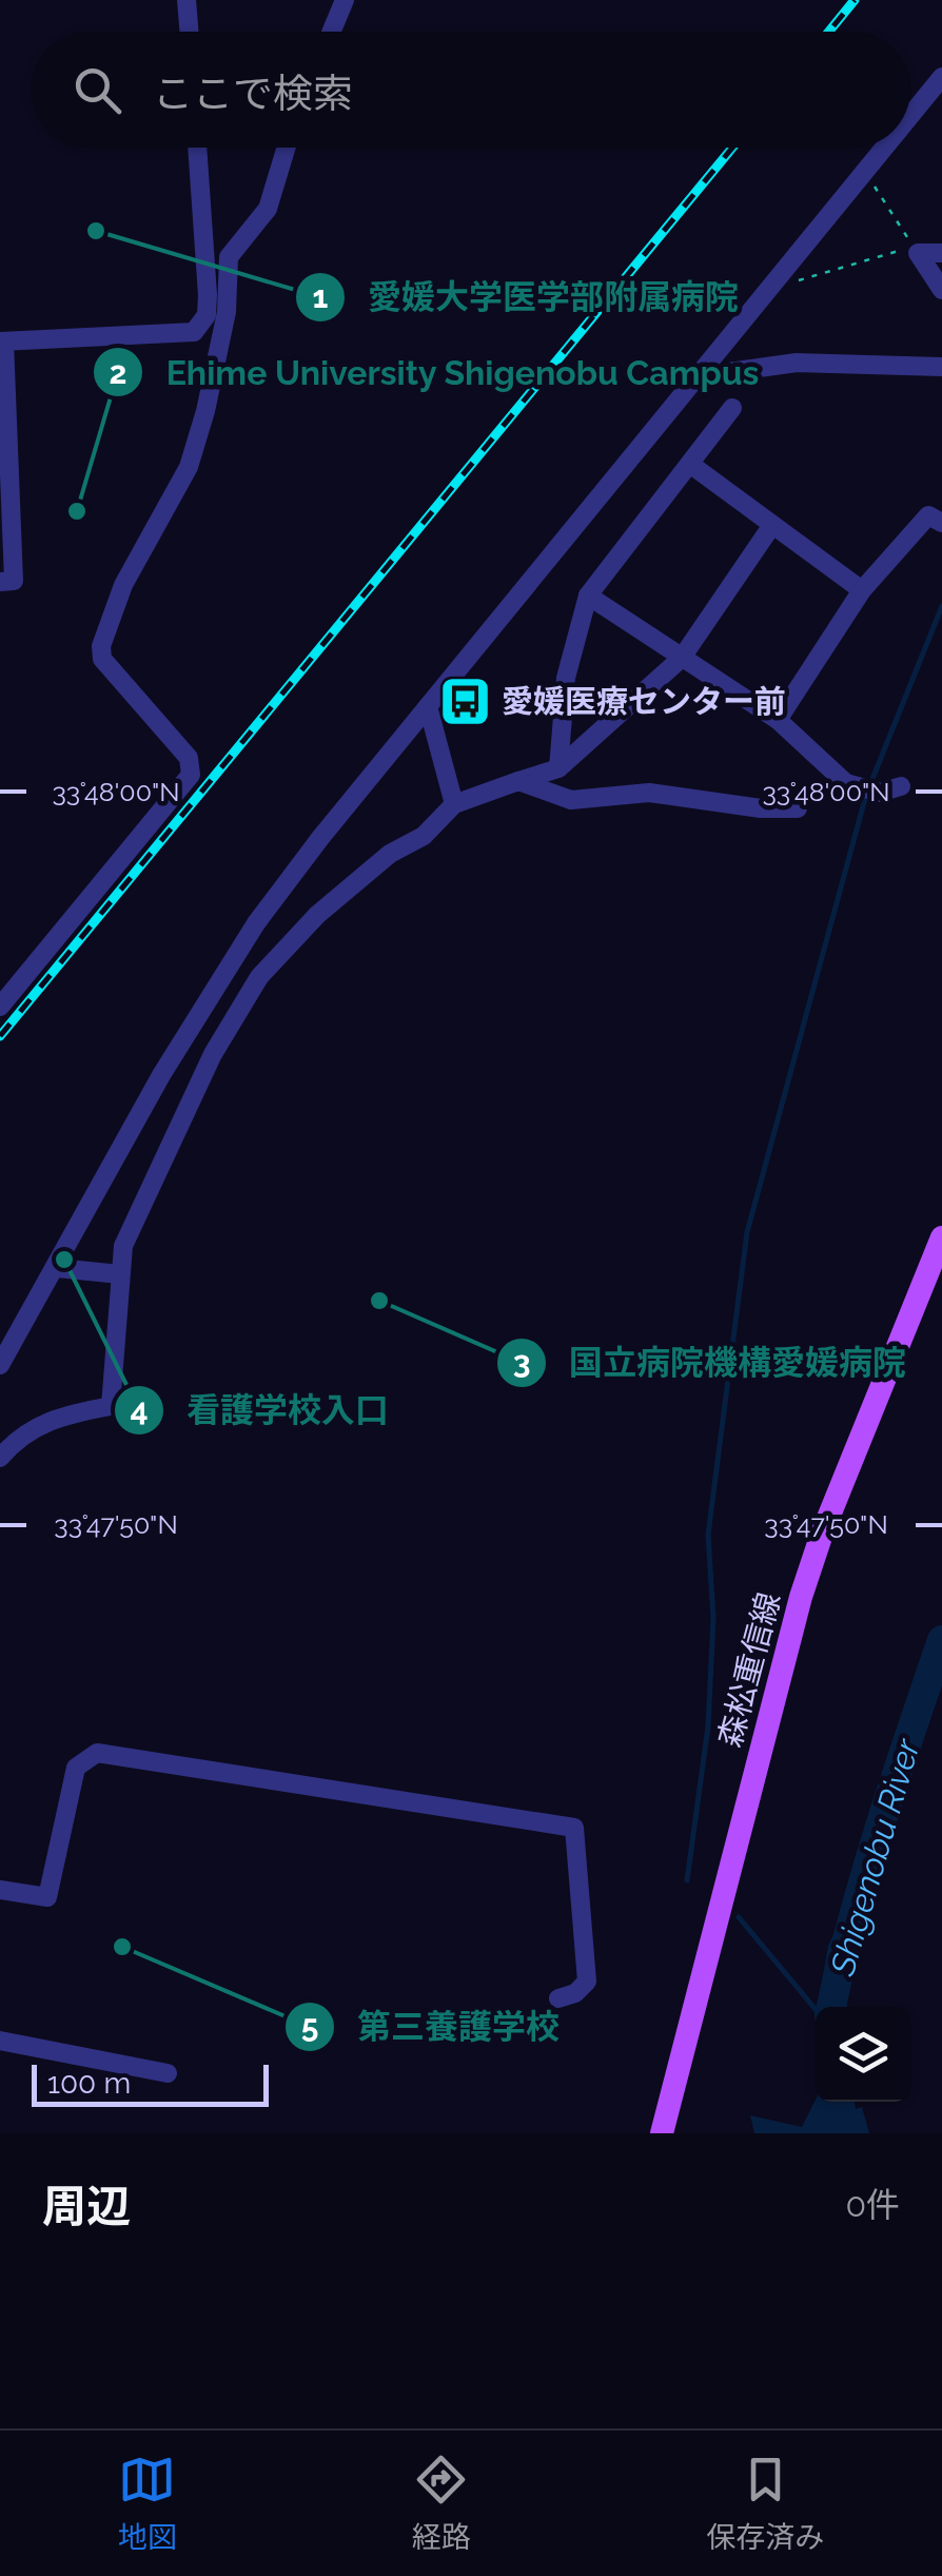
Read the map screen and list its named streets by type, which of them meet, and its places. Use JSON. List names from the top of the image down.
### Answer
{
  "streets": {
    "main road": ["森松重信線"]
  },
  "water": ["Shigenobu River"],
  "places": {
    "other": [
      "愛媛大学医学部附属病院",
      "Ehime University Shigenobu Campus",
      "看護学校入口",
      "国立病院機構愛媛病院",
      "第三養護学校"
    ],
    "bus stop": ["愛媛医療センター前"]
  },
  "scale_bar": "100 m",
  "page": {
    "search": "ここで検索",
    "scale": "100 m",
    "heading": ["周辺", "0件"],
    "nav": ["地図", "経路", "保存済み"]
  },
  "coordinates": ["33°48'00\"N", "33°47'50\"N"]
}
